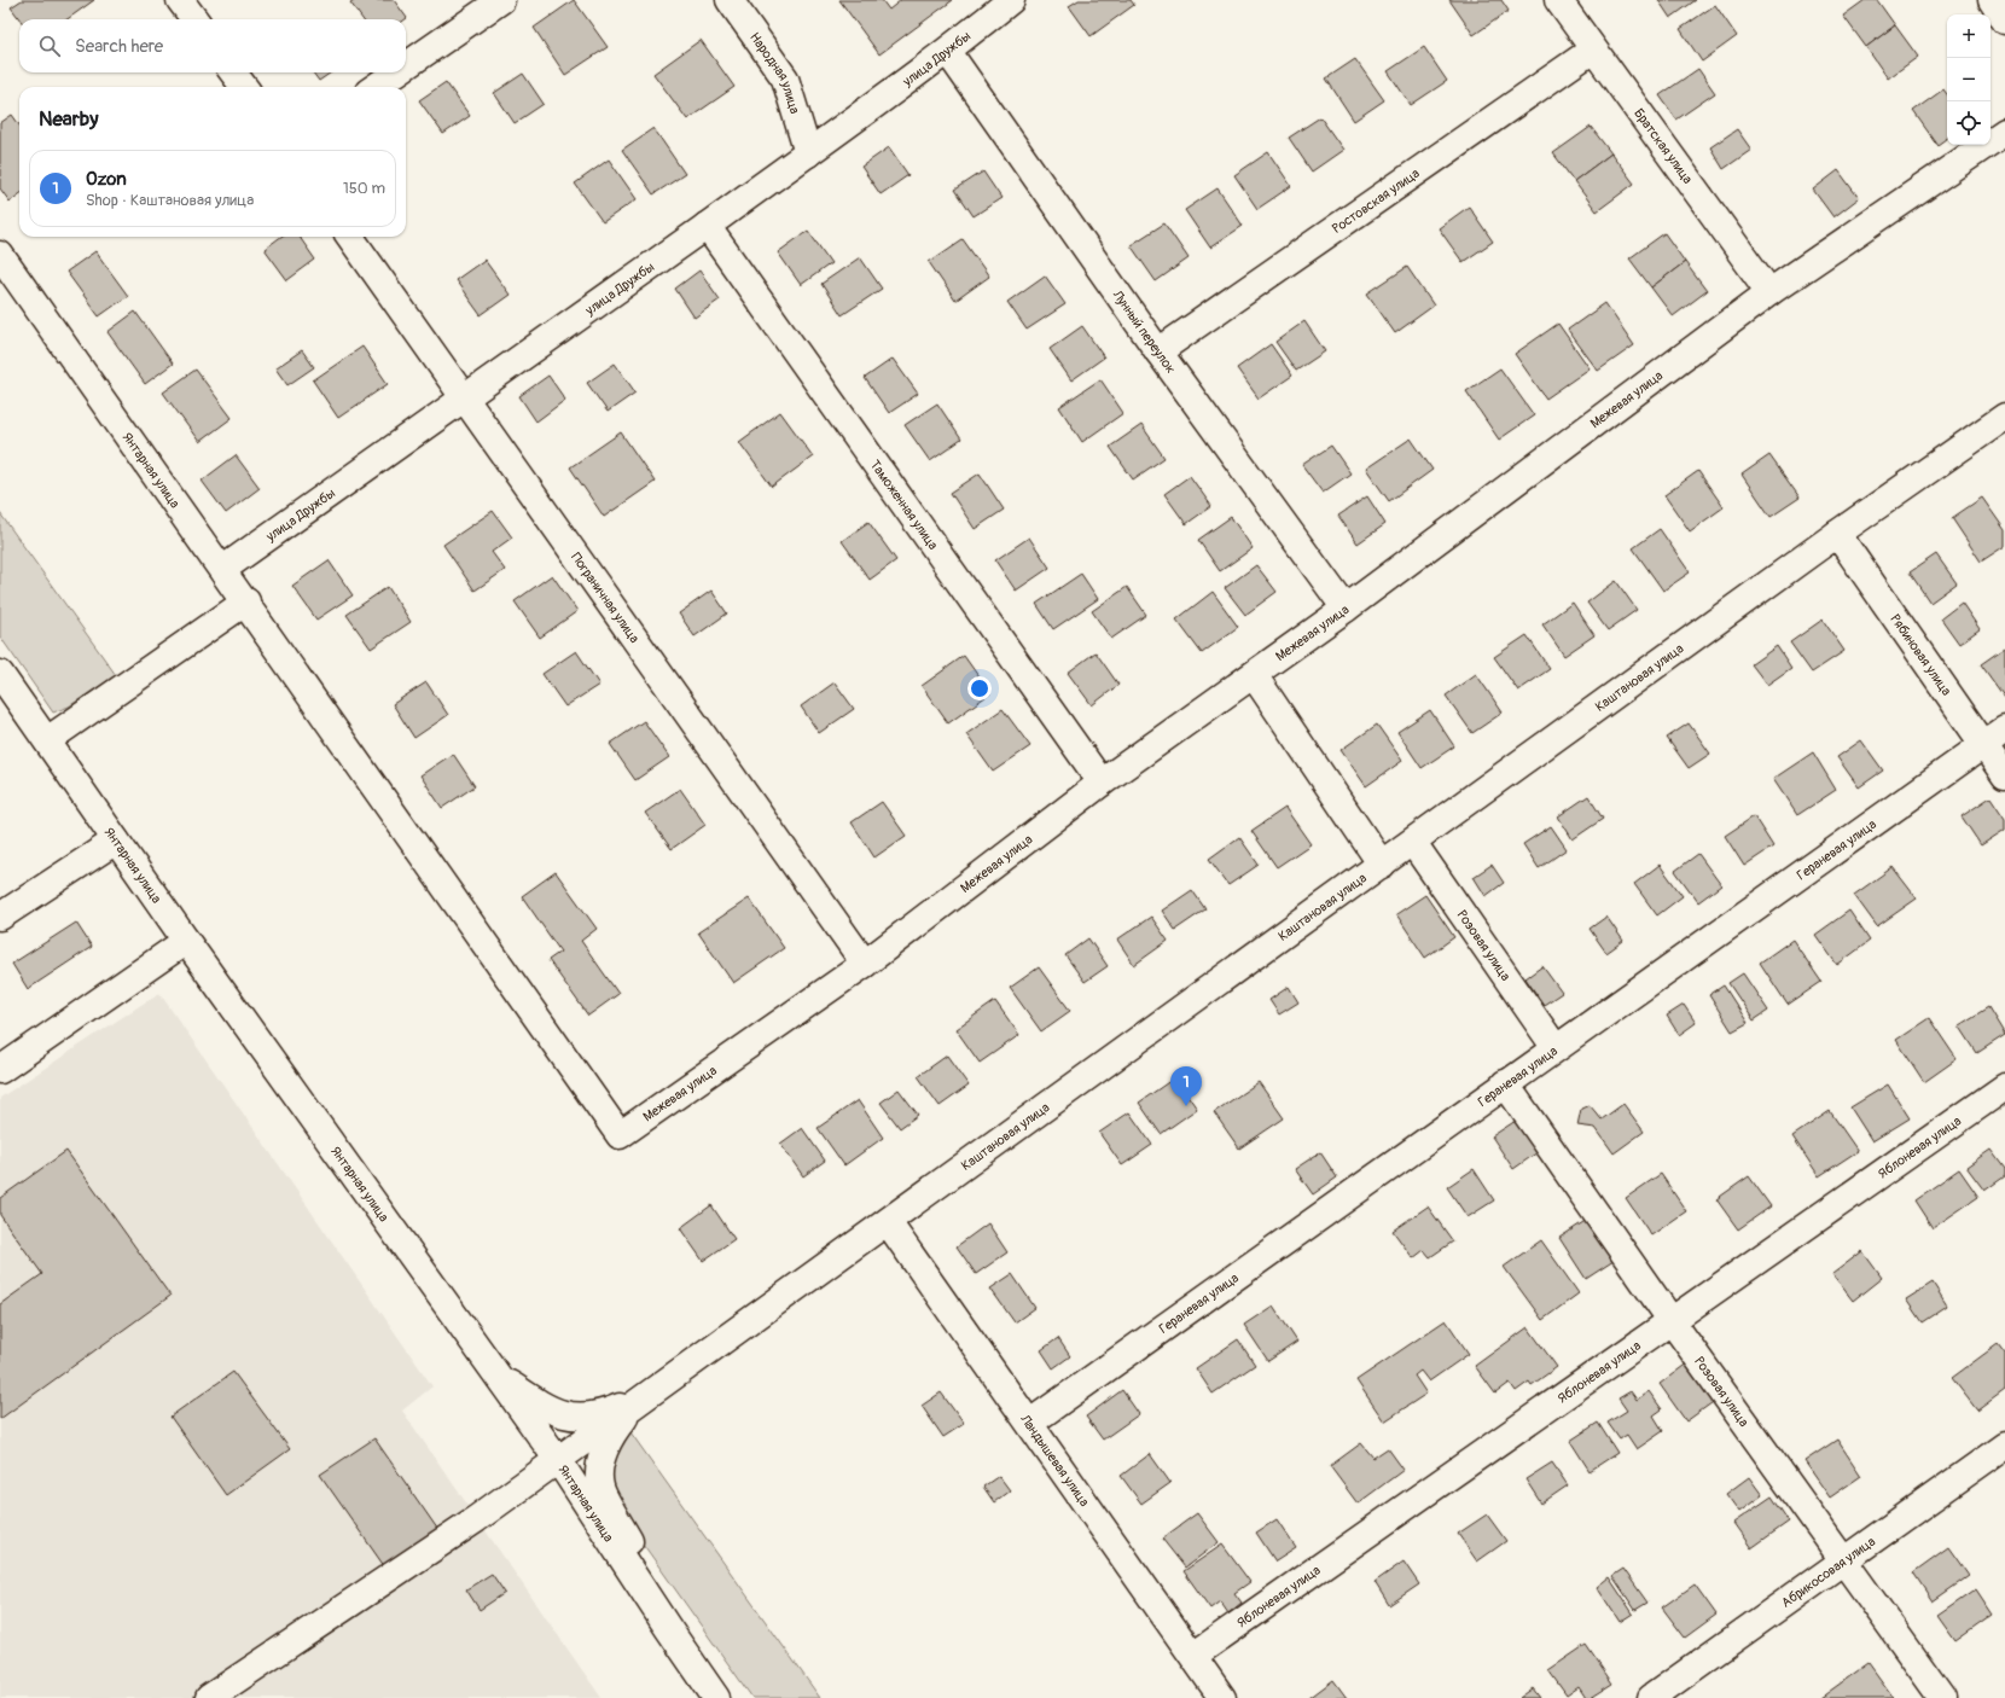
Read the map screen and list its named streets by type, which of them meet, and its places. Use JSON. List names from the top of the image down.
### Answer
{
  "streets": {
    "street": [
      "улица Дружбы",
      "Народная улица",
      "Братская улица",
      "Ростовская улица",
      "Лунный переулок",
      "Межевая улица",
      "Янтарная улица",
      "Таможенная улица",
      "Пограничная улица",
      "Рябиновая улица",
      "Каштановая улица",
      "Гераневая улица",
      "Розовая улица",
      "Яблоневая улица",
      "Ландышевая улица",
      "Абрикосовая улица"
    ]
  },
  "crossings": [
    ["улица Дружбы", "Народная улица"],
    ["улица Дружбы", "Лунный переулок"],
    ["улица Дружбы", "Янтарная улица"],
    ["улица Дружбы", "Таможенная улица"],
    ["улица Дружбы", "Пограничная улица"],
    ["Братская улица", "Ростовская улица"],
    ["Братская улица", "Межевая улица"],
    ["Ростовская улица", "Лунный переулок"],
    ["Лунный переулок", "Межевая улица"],
    ["Межевая улица", "Янтарная улица"],
    ["Межевая улица", "Таможенная улица"],
    ["Межевая улица", "Пограничная улица"],
    ["Рябиновая улица", "Каштановая улица"],
    ["Рябиновая улица", "Гераневая улица"],
    ["Каштановая улица", "Розовая улица"],
    ["Каштановая улица", "Ландышевая улица"],
    ["Гераневая улица", "Розовая улица"],
    ["Гераневая улица", "Ландышевая улица"],
    ["Розовая улица", "Яблоневая улица"],
    ["Розовая улица", "Абрикосовая улица"],
    ["Яблоневая улица", "Ландышевая улица"]
  ],
  "page": {
    "map_buttons": ["+", "−"],
    "search": "Search here",
    "heading": "Nearby",
    "list": [
      {
        "mark": "1",
        "name": "Ozon",
        "note": "Shop · Каштановая улица",
        "value": "150 m"
      }
    ],
    "pins": "1"
  }
}
